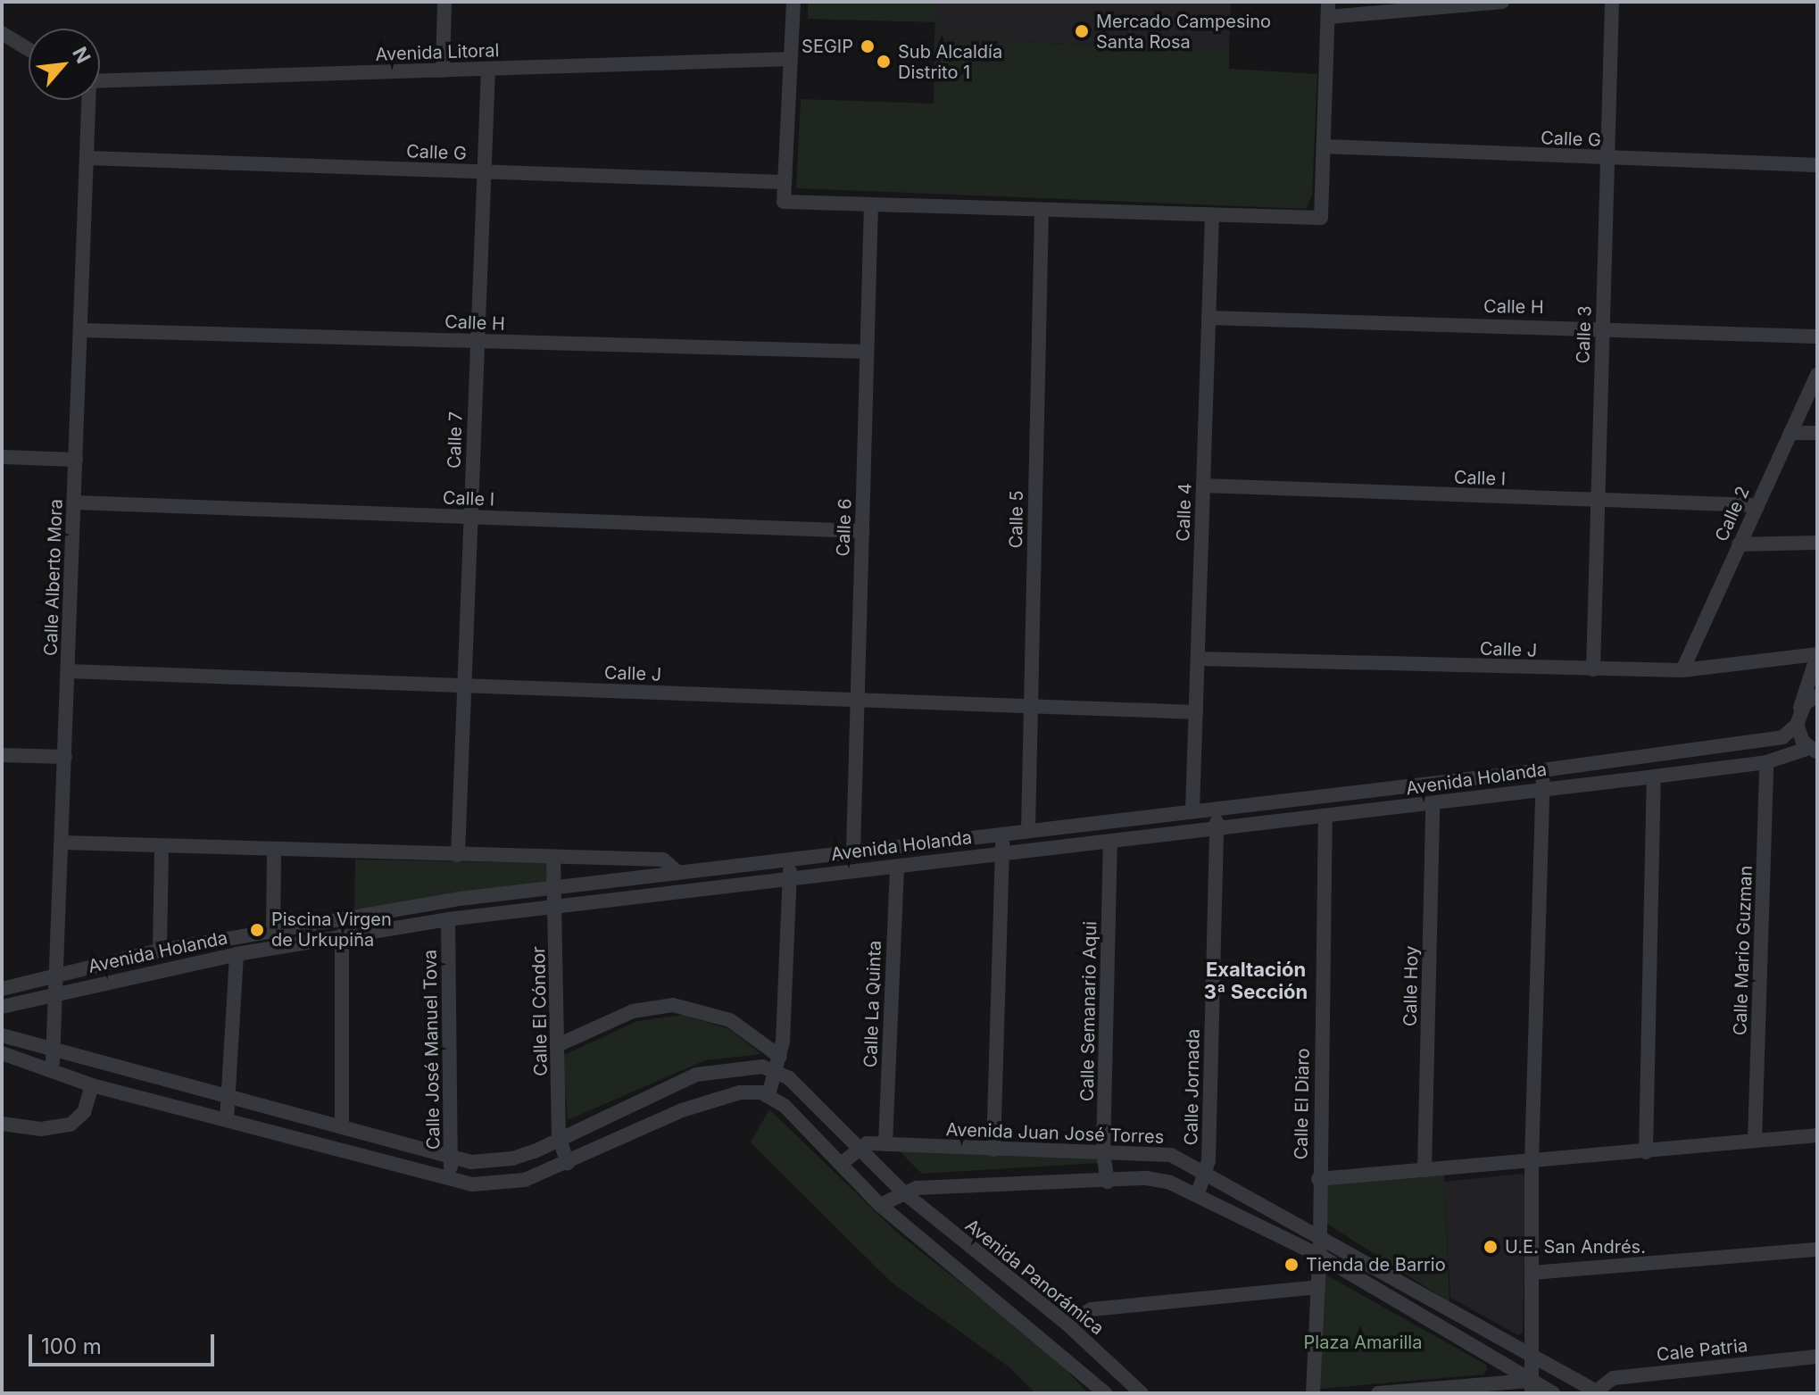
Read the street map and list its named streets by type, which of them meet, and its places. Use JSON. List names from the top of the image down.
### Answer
{
  "streets": {
    "street": [
      "Avenida Litoral",
      "Calle G",
      "Calle H",
      "Calle 3",
      "Calle 7",
      "Calle I",
      "Calle 4",
      "Calle 2",
      "Calle 5",
      "Calle 6",
      "Calle Alberto Mora",
      "Calle J",
      "Avenida Holanda",
      "Calle Mario Guzman",
      "Calle Hoy",
      "Calle La Quinta",
      "Calle El Cóndor",
      "Calle Semanario Aqui",
      "Calle José Manuel Tova",
      "Calle Jornada",
      "Calle El Diaro",
      "Avenida Juan José Torres",
      "Avenida Panorámica",
      "Cale Patria"
    ]
  },
  "crossings": [
    ["Avenida Litoral", "Calle 7"],
    ["Calle G", "Calle 3"],
    ["Calle G", "Calle 7"],
    ["Calle G", "Calle Alberto Mora"],
    ["Calle H", "Calle 3"],
    ["Calle H", "Calle 7"],
    ["Calle H", "Calle 4"],
    ["Calle H", "Calle 6"],
    ["Calle H", "Calle Alberto Mora"],
    ["Calle 3", "Calle I"],
    ["Calle 3", "Calle J"],
    ["Calle 7", "Calle I"],
    ["Calle 7", "Calle J"],
    ["Calle I", "Calle 4"],
    ["Calle I", "Calle 2"],
    ["Calle I", "Calle 6"],
    ["Calle I", "Calle Alberto Mora"],
    ["Calle 4", "Calle J"],
    ["Calle 4", "Avenida Holanda"],
    ["Calle 2", "Calle J"],
    ["Calle 5", "Calle J"],
    ["Calle 5", "Avenida Holanda"],
    ["Calle 6", "Calle J"],
    ["Calle 6", "Avenida Holanda"],
    ["Calle Alberto Mora", "Calle J"],
    ["Calle Alberto Mora", "Avenida Holanda"],
    ["Avenida Holanda", "Calle Mario Guzman"],
    ["Avenida Holanda", "Calle Hoy"],
    ["Avenida Holanda", "Calle La Quinta"],
    ["Avenida Holanda", "Calle El Cóndor"],
    ["Avenida Holanda", "Calle Semanario Aqui"],
    ["Avenida Holanda", "Calle José Manuel Tova"],
    ["Avenida Holanda", "Calle Jornada"],
    ["Avenida Holanda", "Calle El Diaro"],
    ["Calle La Quinta", "Avenida Juan José Torres"],
    ["Calle El Cóndor", "Avenida Panorámica"],
    ["Calle Semanario Aqui", "Avenida Juan José Torres"],
    ["Calle Jornada", "Avenida Juan José Torres"],
    ["Calle El Diaro", "Avenida Juan José Torres"],
    ["Avenida Juan José Torres", "Avenida Panorámica"],
    ["Avenida Juan José Torres", "Cale Patria"]
  ],
  "districts": ["Exaltación 3ª Sección"],
  "parks": ["Plaza Amarilla"],
  "places": [
    "Mercado Campesino Santa Rosa",
    "SEGIP",
    "Sub Alcaldía Distrito 1",
    "Piscina Virgen de Urkupiña",
    "U.E. San Andrés.",
    "Tienda de Barrio"
  ],
  "scale_bar": "100 m",
  "north": "top right"
}
